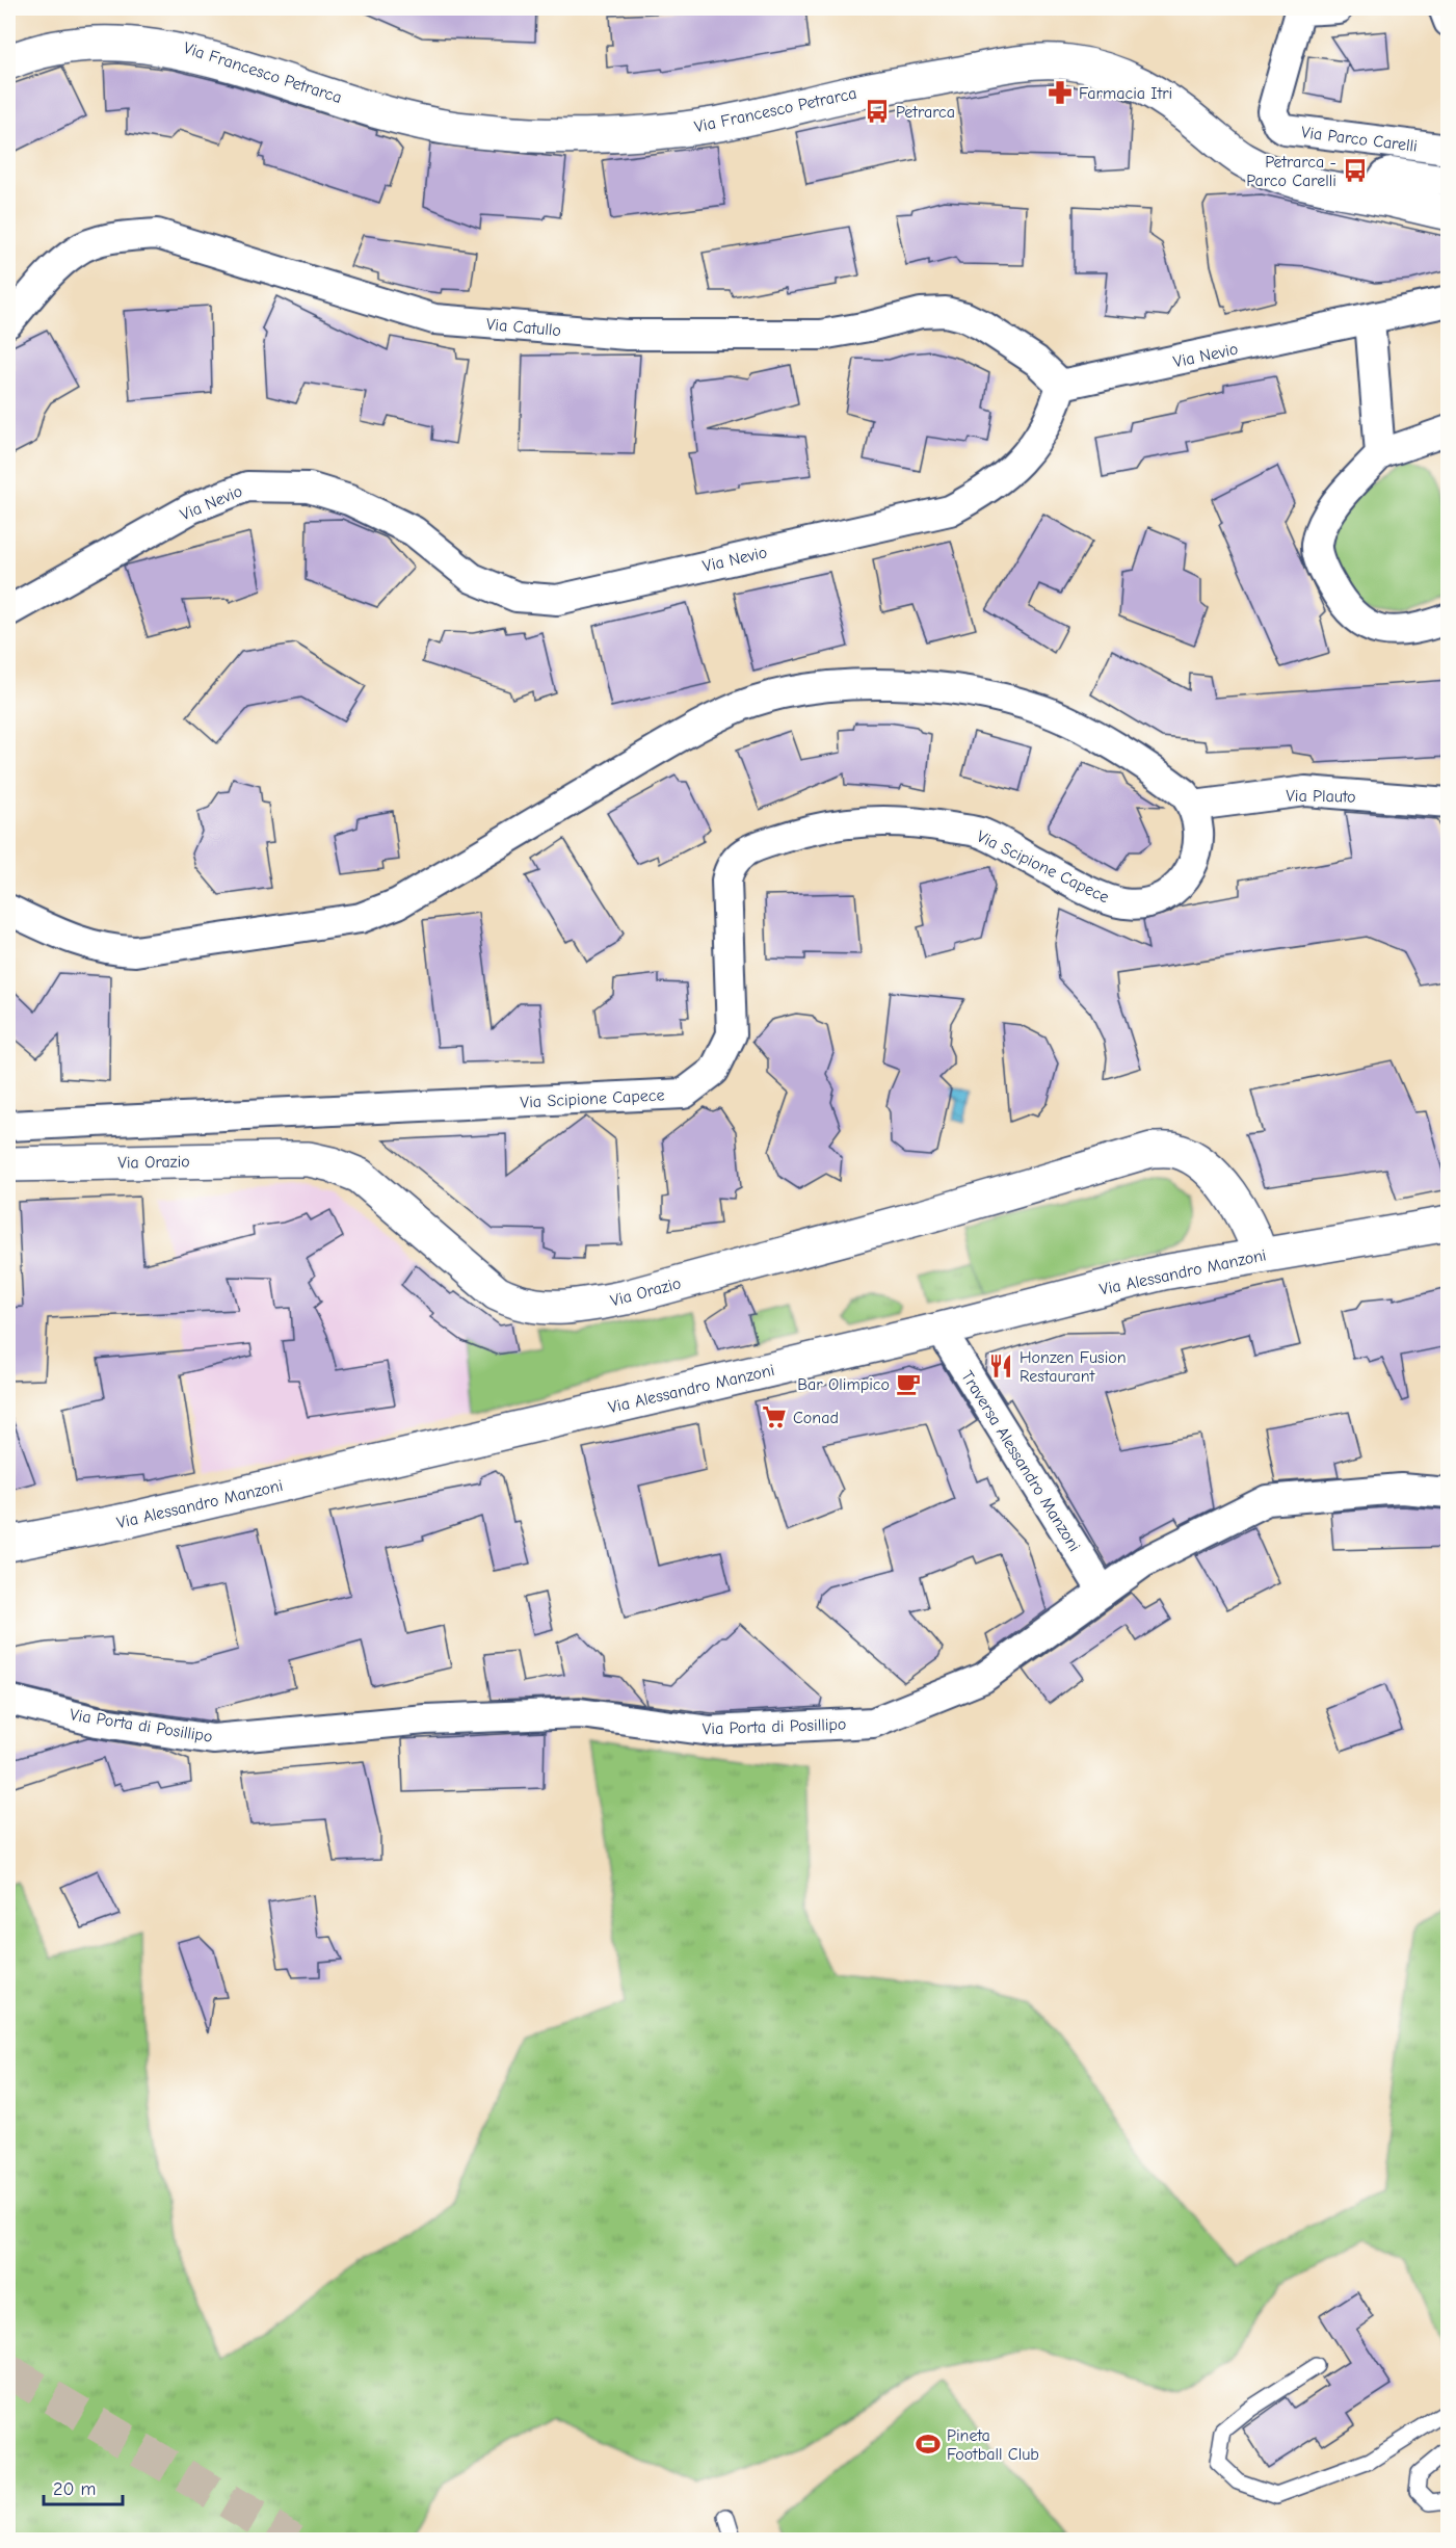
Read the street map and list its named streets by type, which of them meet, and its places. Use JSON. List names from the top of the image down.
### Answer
{
  "streets": {
    "street": [
      "Via Francesco Petrarca",
      "Via Parco Carelli",
      "Via Catullo",
      "Via Nevio",
      "Via Plauto",
      "Via Scipione Capece",
      "Via Orazio",
      "Via Alessandro Manzoni",
      "Traversa Alessandro Manzoni",
      "Via Porta di Posillipo"
    ]
  },
  "crossings": [
    ["Via Francesco Petrarca", "Via Parco Carelli"],
    ["Via Catullo", "Via Nevio"],
    ["Via Plauto", "Via Scipione Capece"],
    ["Via Orazio", "Via Alessandro Manzoni"],
    ["Via Alessandro Manzoni", "Traversa Alessandro Manzoni"],
    ["Traversa Alessandro Manzoni", "Via Porta di Posillipo"]
  ],
  "places": {
    "pharmacy": ["Farmacia Itri"],
    "bus stop": ["Petrarca", "Petrarca - Parco Carelli"],
    "restaurant": ["Honzen Fusion Restaurant"],
    "cafe": ["Bar Olimpico"],
    "supermarket": ["Conad"],
    "sports": ["Pineta Football Club"]
  },
  "scale_bar": "20 m"
}
